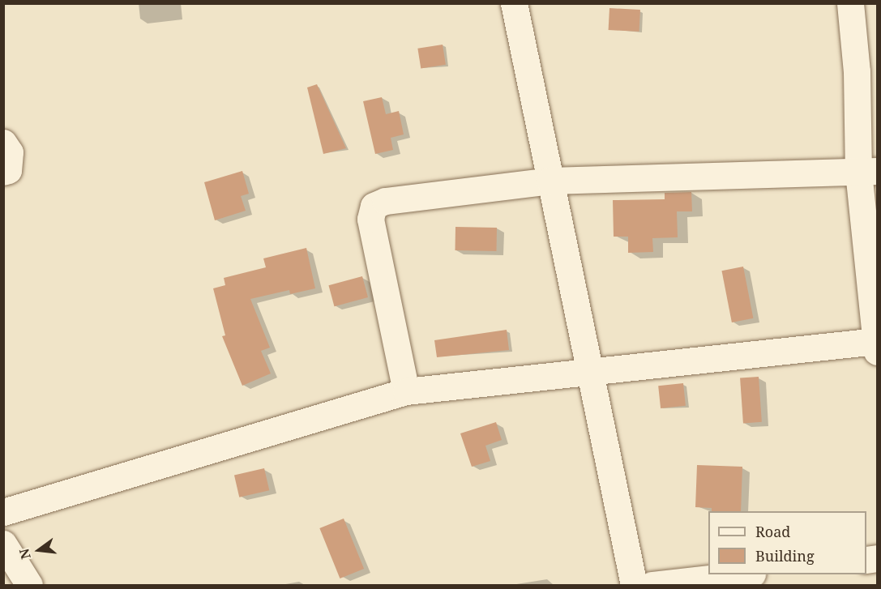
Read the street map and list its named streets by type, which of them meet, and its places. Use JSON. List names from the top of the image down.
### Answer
{
  "legend": ["Road", "Building"],
  "north": "left"
}
